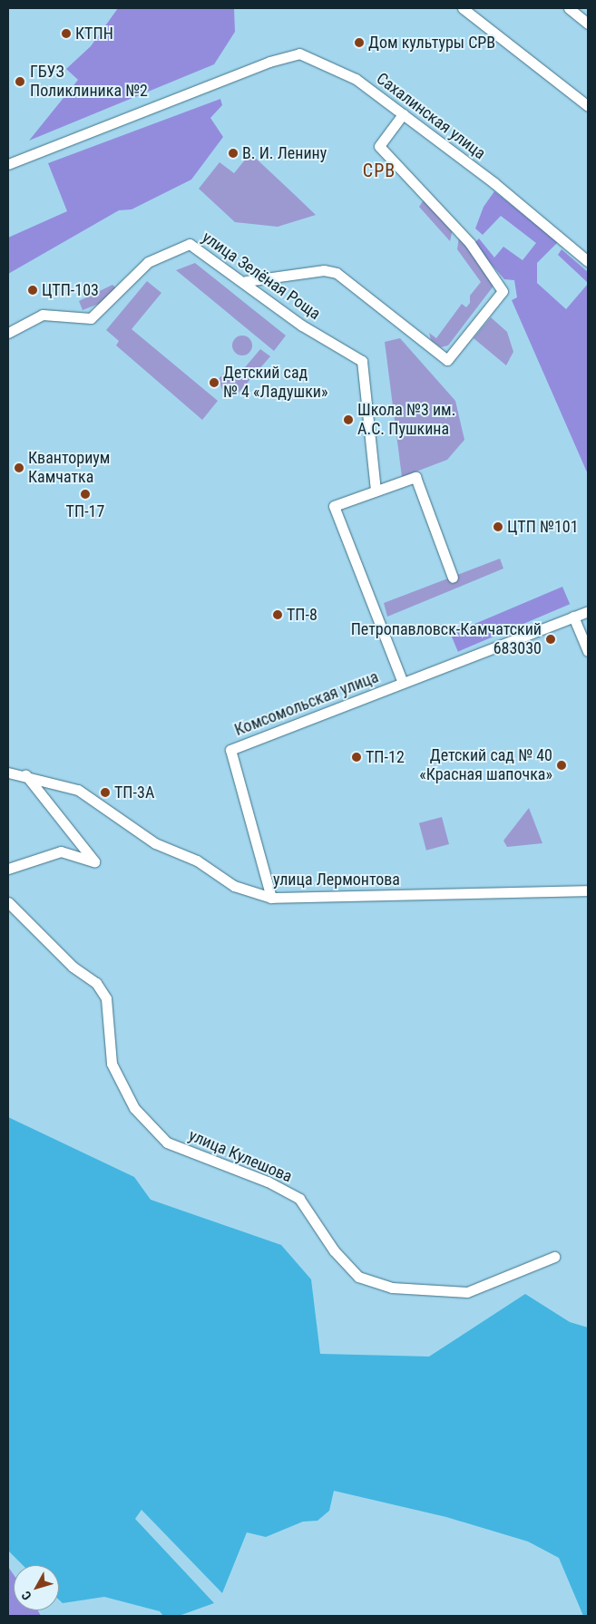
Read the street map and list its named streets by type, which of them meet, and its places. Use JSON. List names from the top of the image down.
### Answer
{
  "streets": {
    "street": [
      "Сахалинская улица",
      "улица Зелёная Роща",
      "Комсомольская улица",
      "улица Лермонтова",
      "улица Кулешова"
    ]
  },
  "crossings": [
    ["Комсомольская улица", "улица Лермонтова"]
  ],
  "districts": ["СРВ"],
  "places": [
    "КТПН",
    "Дом культуры СРВ",
    "ГБУЗ Поликлиника №2",
    "В. И. Ленину",
    "ЦТП-103",
    "Детский сад № 4 «Ладушки»",
    "Школа №3 им. А.С. Пушкина",
    "Кванториум Камчатка",
    "ТП-17",
    "ЦТП №101",
    "ТП-8",
    "Петропавловск-Камчатский 683030",
    "ТП-12",
    "Детский сад № 40 «Красная шапочка»",
    "ТП-3А"
  ],
  "north": "bottom left"
}
